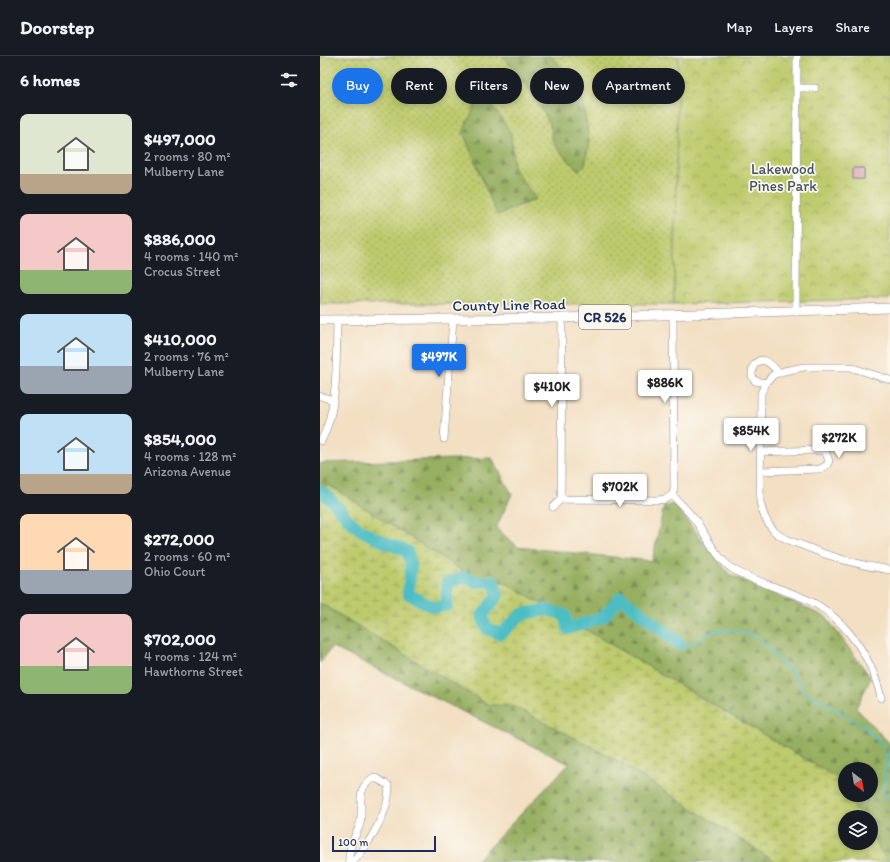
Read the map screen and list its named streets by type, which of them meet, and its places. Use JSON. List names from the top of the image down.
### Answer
{
  "streets": {
    "main road": ["County Line Road", "CR 526"]
  },
  "parks": ["Lakewood Pines Park"],
  "scale_bar": "100 m",
  "north": "bottom right",
  "page": {
    "header": "Doorstep",
    "nav": ["Map", "Layers", "Share"],
    "heading": "6 homes",
    "chip": [
      "Buy",
      "Rent",
      "Filters",
      "New",
      "Apartment"
    ],
    "list": [
      {
        "name": "$497,000",
        "note": "2 rooms · 80 m² · Mulberry Lane"
      },
      {
        "name": "$886,000",
        "note": "4 rooms · 140 m² · Crocus Street"
      },
      {
        "name": "$410,000",
        "note": "2 rooms · 76 m² · Mulberry Lane"
      },
      {
        "name": "$854,000",
        "note": "4 rooms · 128 m² · Arizona Avenue"
      },
      {
        "name": "$272,000",
        "note": "2 rooms · 60 m² · Ohio Court"
      },
      {
        "name": "$702,000",
        "note": "4 rooms · 124 m² · Hawthorne Street"
      }
    ],
    "price": [
      "$497K",
      "$886K",
      "$410K",
      "$854K",
      "$272K",
      "$702K"
    ],
    "scale": "100 m"
  }
}
